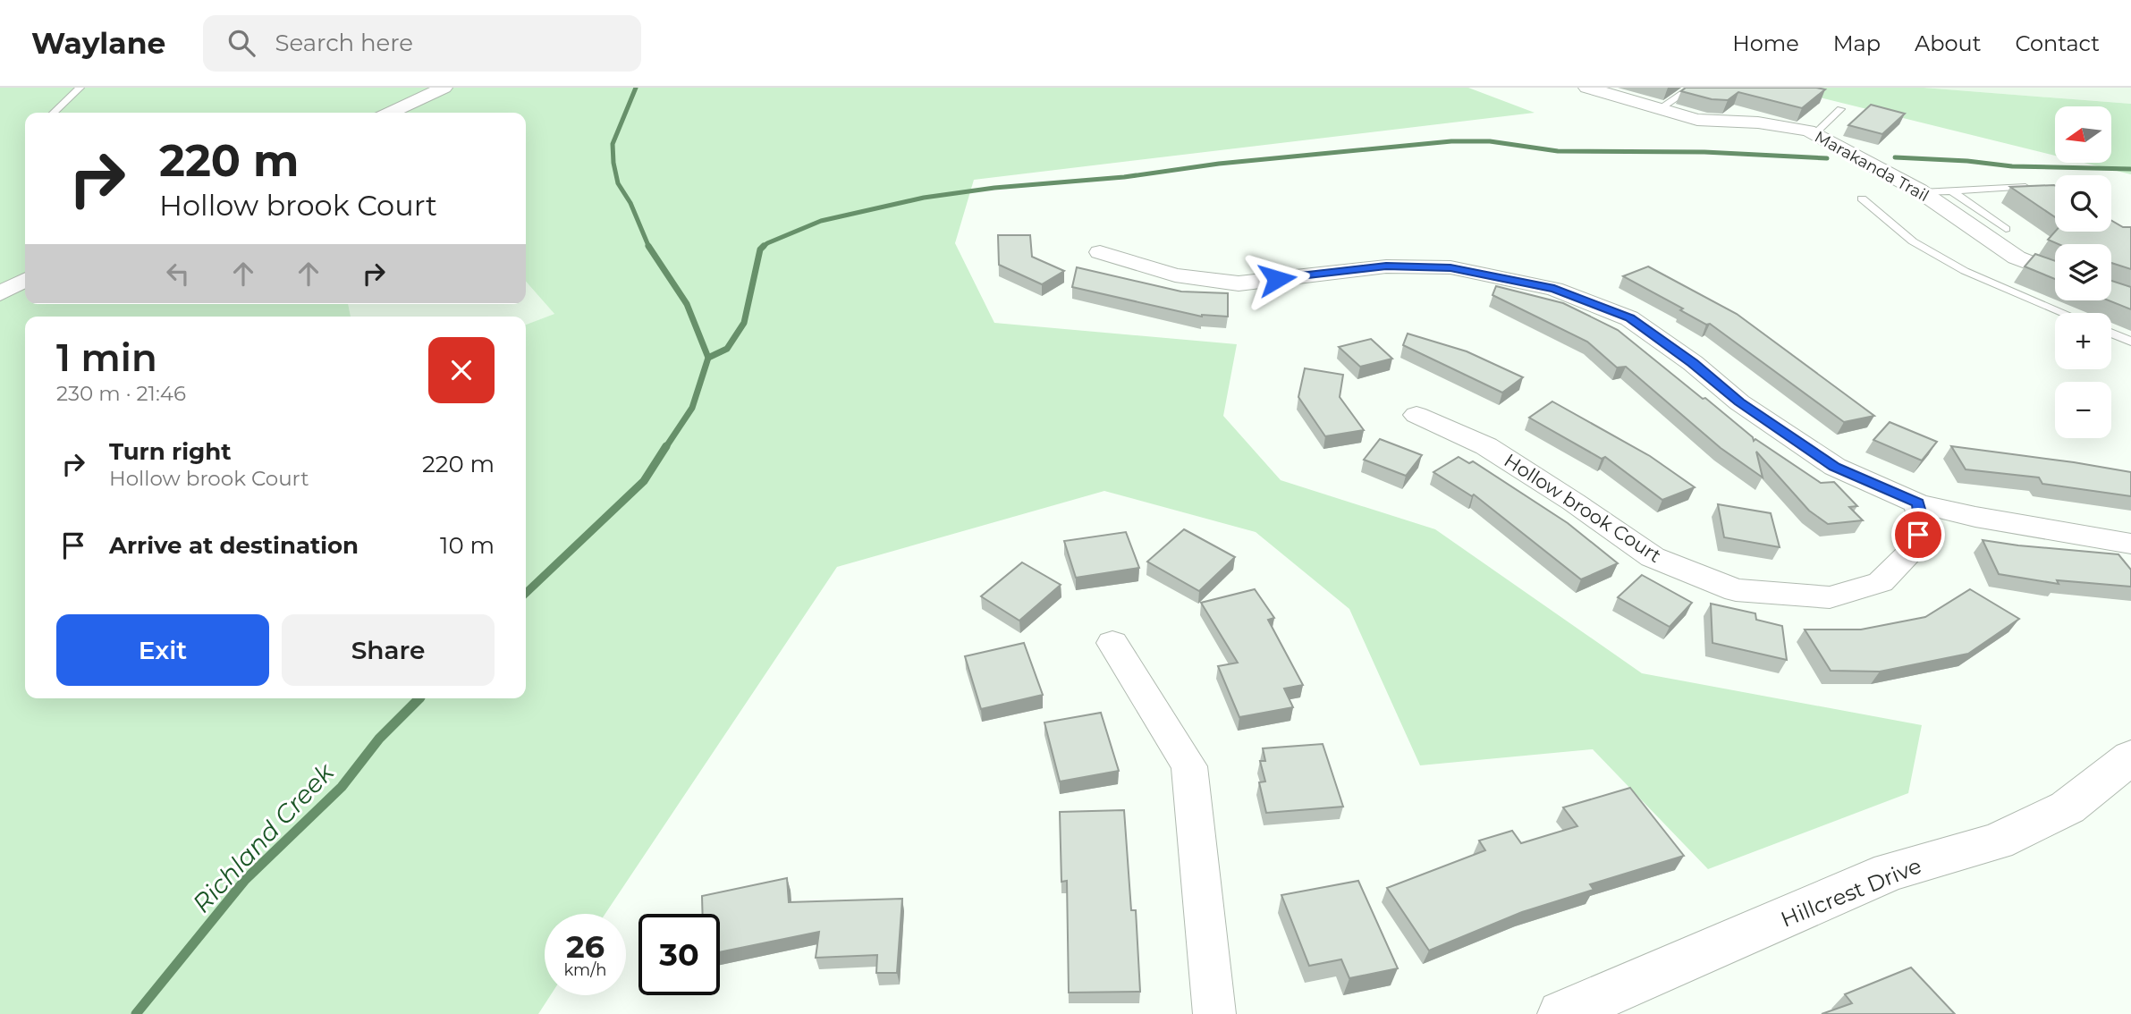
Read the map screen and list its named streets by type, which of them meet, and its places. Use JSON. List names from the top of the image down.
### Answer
{
  "streets": {
    "street": ["Marakanda Trail", "Hollow brook Court", "Hillcrest Drive"]
  },
  "water": ["Richland Creek"],
  "north": "left",
  "page": {
    "header": "Waylane",
    "search": "Search here",
    "nav": [
      "Home",
      "Map",
      "About",
      "Contact"
    ],
    "map_buttons": ["+", "−"],
    "turn": ["220 m", "Hollow brook Court"],
    "heading": ["1 min", "230 m · 21:46"],
    "list": [
      {
        "name": "Turn right",
        "note": "Hollow brook Court",
        "value": "220 m"
      },
      {
        "name": "Arrive at destination",
        "value": "10 m"
      }
    ],
    "buttons": ["Exit", "Share"],
    "speed": "26 km/h",
    "limit": "30"
  }
}
